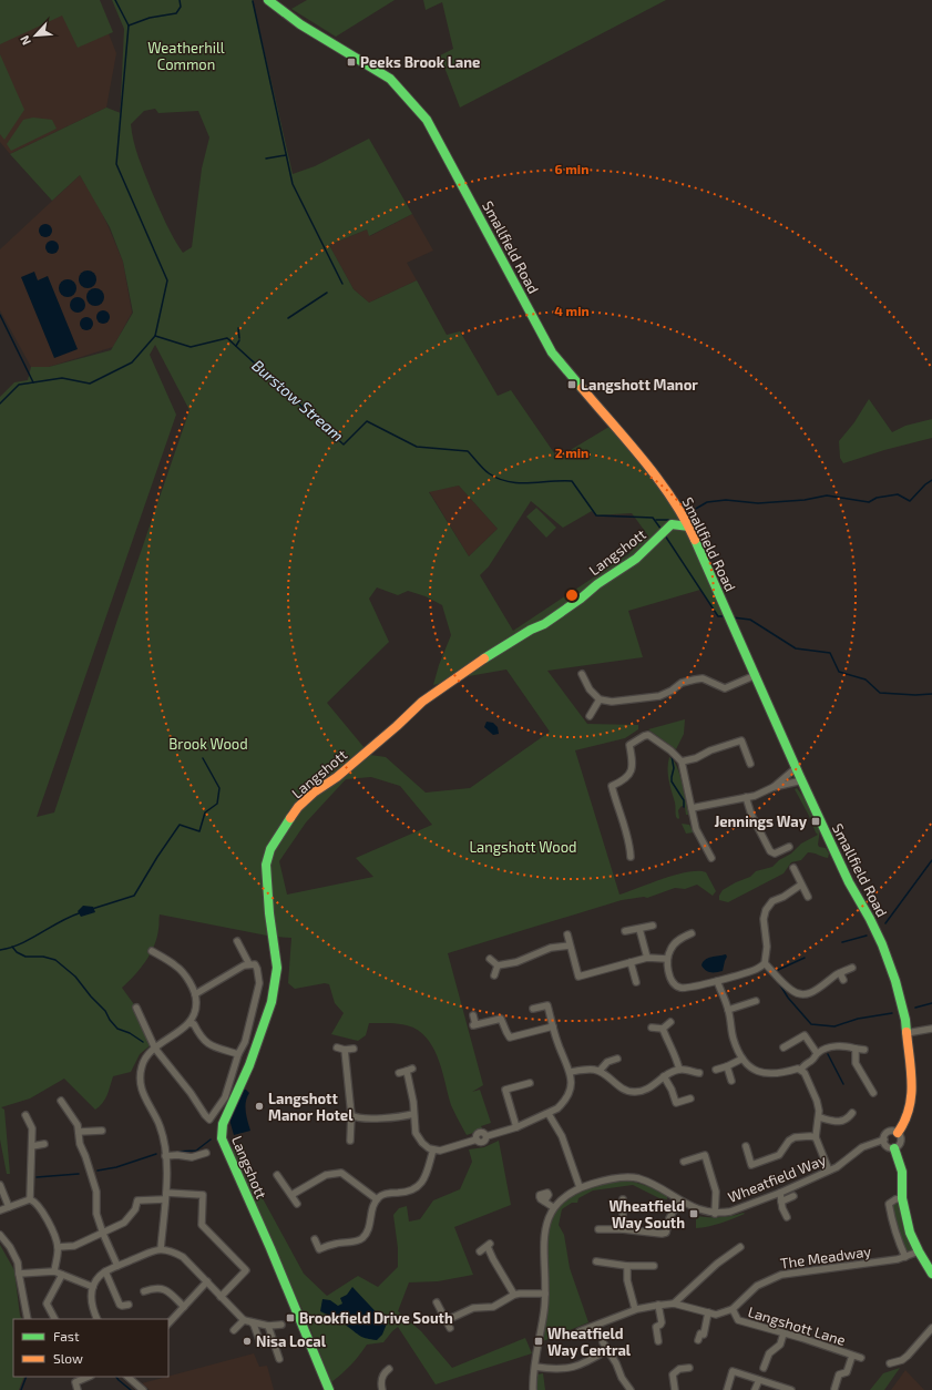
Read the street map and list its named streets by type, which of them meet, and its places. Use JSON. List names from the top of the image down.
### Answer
{
  "streets": {
    "street": [
      "Smallfield Road",
      "Langshott",
      "Wheatfield Way",
      "The Meadway",
      "Langshott Lane"
    ]
  },
  "crossings": [
    ["Smallfield Road", "Langshott"],
    ["Smallfield Road", "Wheatfield Way"],
    ["The Meadway", "Langshott Lane"]
  ],
  "water": ["Burstow Stream"],
  "parks": ["Weatherhill Common", "Brook Wood", "Langshott Wood"],
  "places": {
    "transit": [
      "Peeks Brook Lane",
      "Langshott Manor",
      "Jennings Way",
      "Wheatfield Way South",
      "Brookfield Drive South",
      "Wheatfield Way Central"
    ],
    "other": ["Langshott Manor Hotel", "Nisa Local"]
  },
  "legend": ["Fast", "Slow"],
  "north": "bottom left",
  "rings": ["6 min", "4 min", "2 min"]
}
